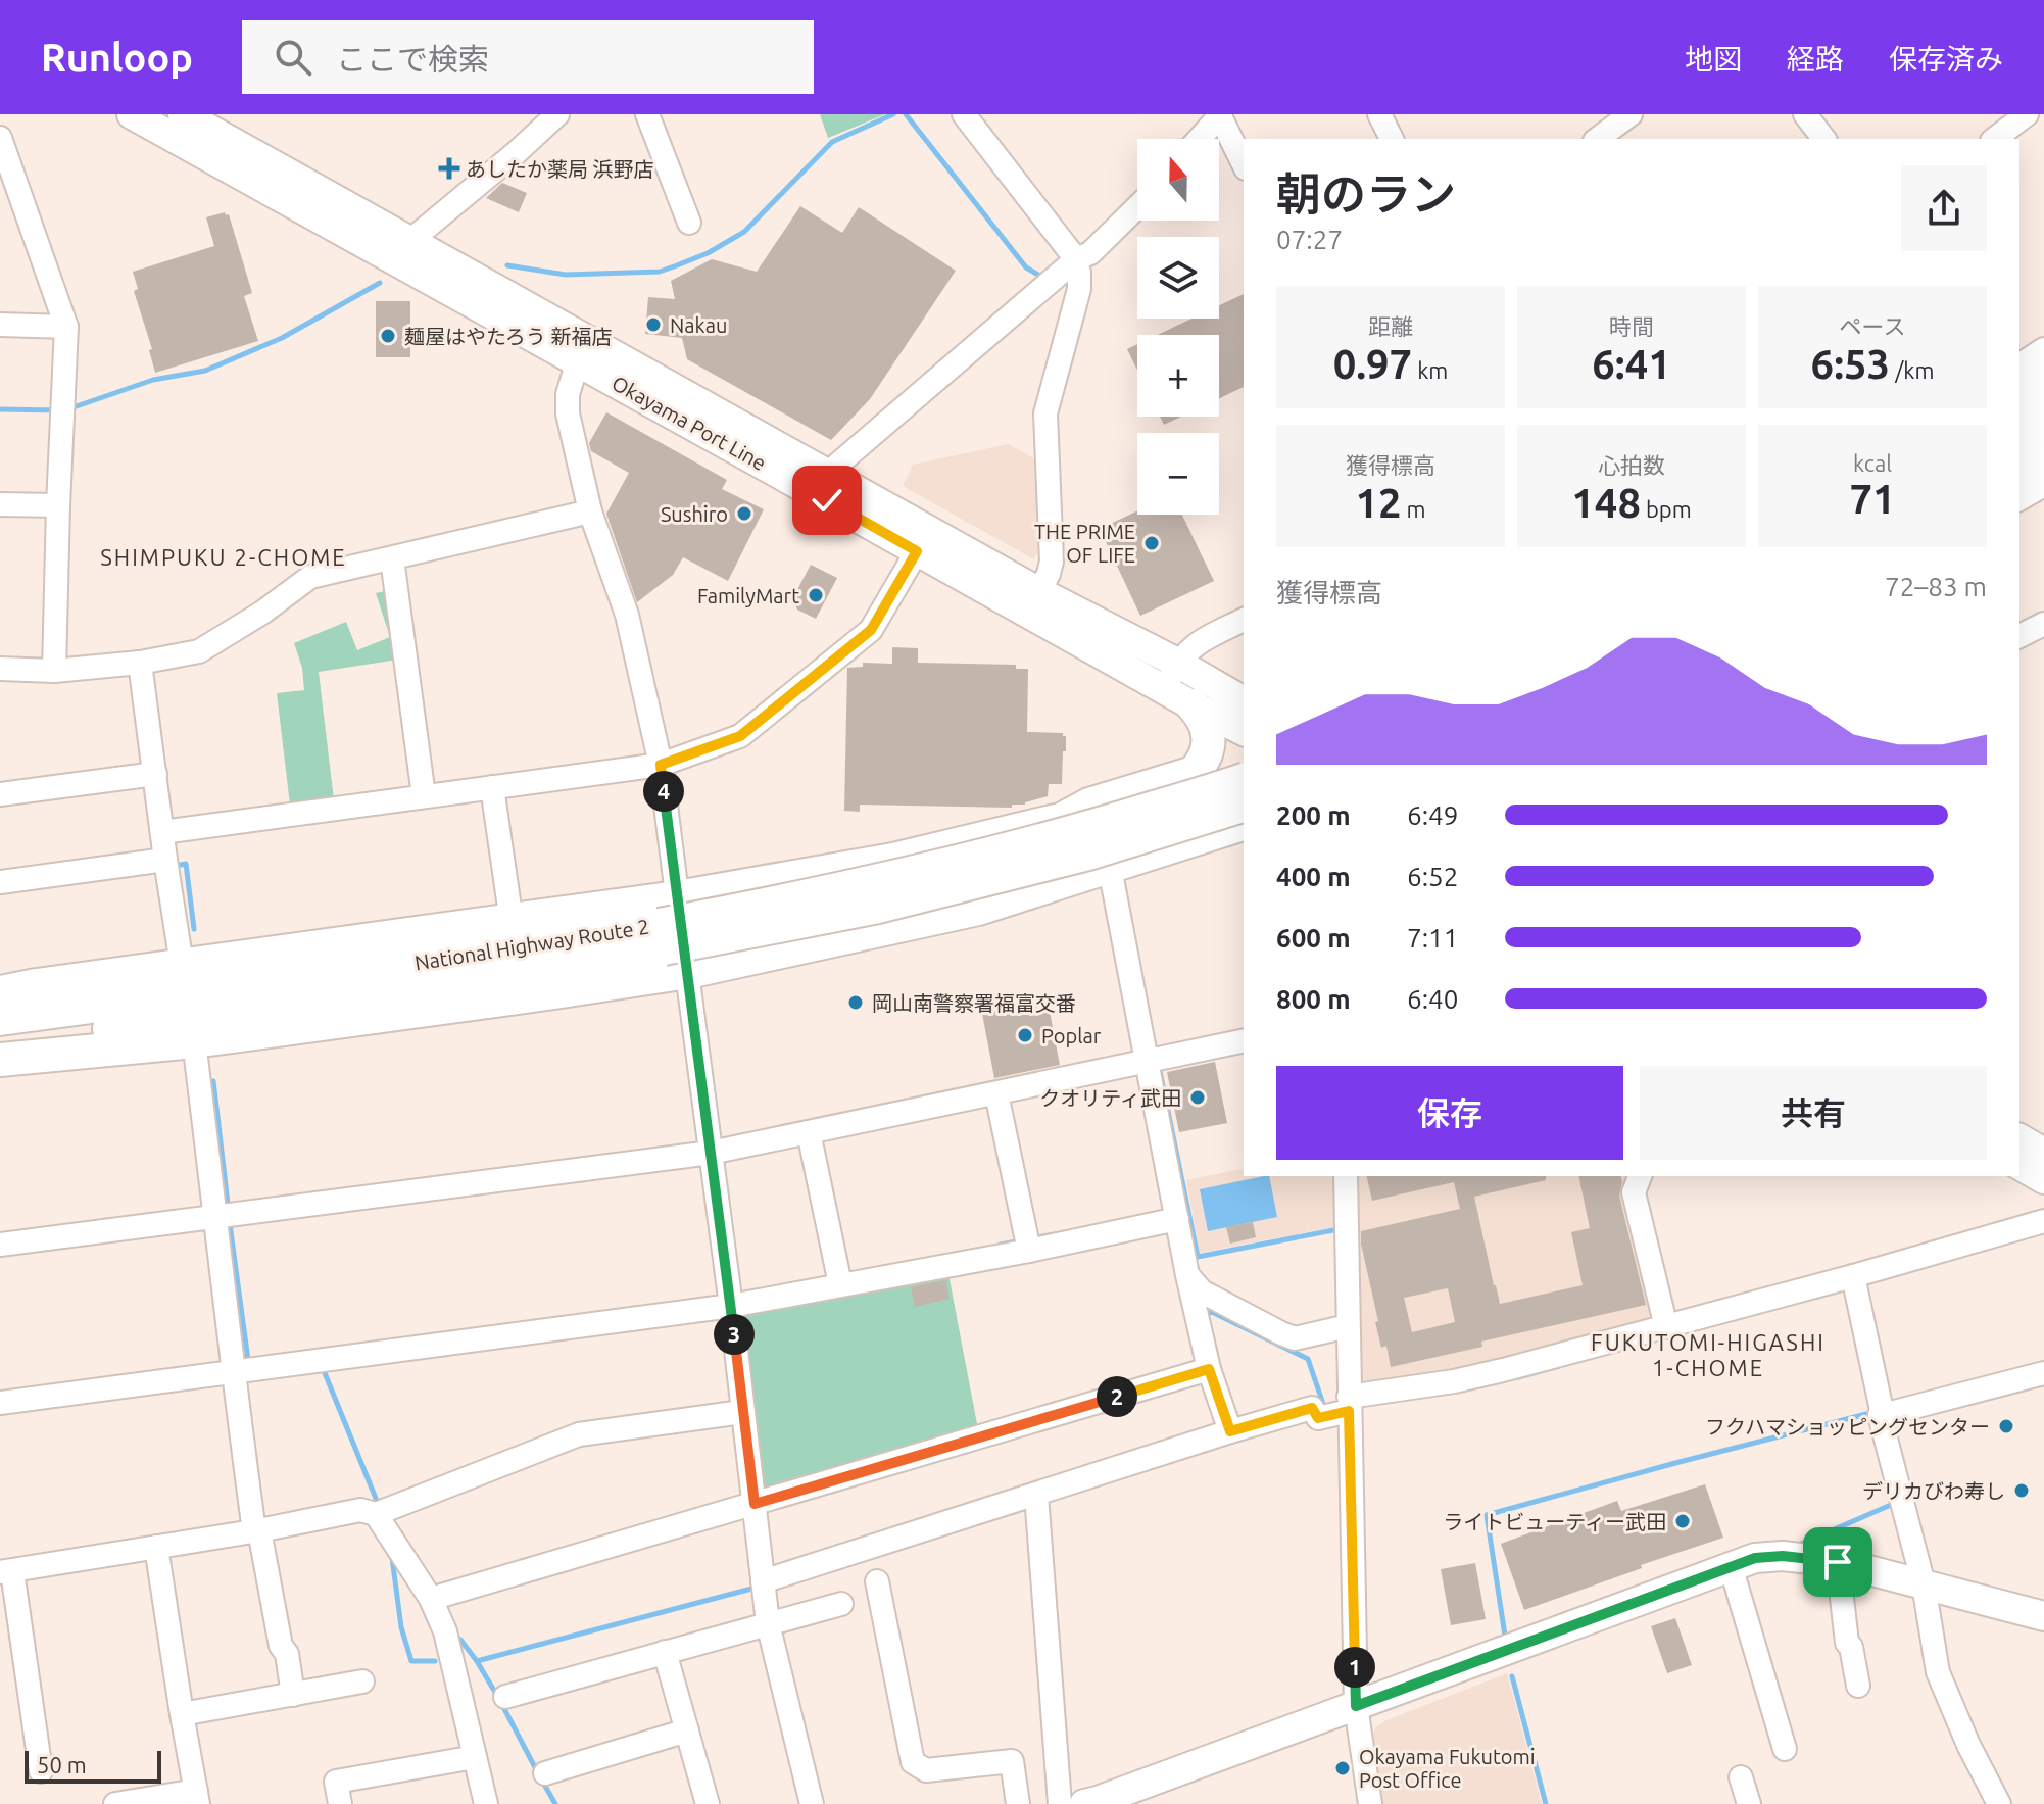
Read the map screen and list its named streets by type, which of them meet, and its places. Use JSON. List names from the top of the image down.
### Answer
{
  "streets": {
    "highway": ["National Highway Route 2"],
    "main road": ["Okayama Port Line"]
  },
  "districts": ["SHIMPUKU 2-CHOME", "FUKUTOMI-HIGASHI 1-CHOME"],
  "places": {
    "health": ["あしたか薬局 浜野店"],
    "other": [
      "Nakau",
      "麺屋はやたろう 新福店",
      "Sushiro",
      "THE PRIME OF LIFE",
      "FamilyMart",
      "岡山南警察署福富交番",
      "Poplar",
      "クオリティ武田",
      "フクハマショッピングセンター",
      "デリカびわ寿し",
      "ライトビューティー武田",
      "Okayama Fukutomi Post Office"
    ]
  },
  "scale_bar": "50 m",
  "north": "top",
  "page": {
    "header": "Runloop",
    "search": "ここで検索",
    "nav": ["地図", "経路", "保存済み"],
    "map_buttons": ["+", "−"],
    "heading": ["朝のラン", "07:27"],
    "stats": [
      ["距離", "0.97 km"],
      ["時間", "6:41"],
      ["ペース", "6:53 /km"],
      ["獲得標高", "12 m"],
      ["心拍数", "148 bpm"],
      ["kcal", "71"]
    ],
    "chart": ["獲得標高", "72–83 m"],
    "pins": [
      "4",
      "3",
      "2",
      "1"
    ],
    "list": [
      {
        "name": "200 m",
        "note": "6:49"
      },
      {
        "name": "400 m",
        "note": "6:52"
      },
      {
        "name": "600 m",
        "note": "7:11"
      },
      {
        "name": "800 m",
        "note": "6:40"
      }
    ],
    "buttons": ["保存", "共有"],
    "scale": "50 m"
  }
}
